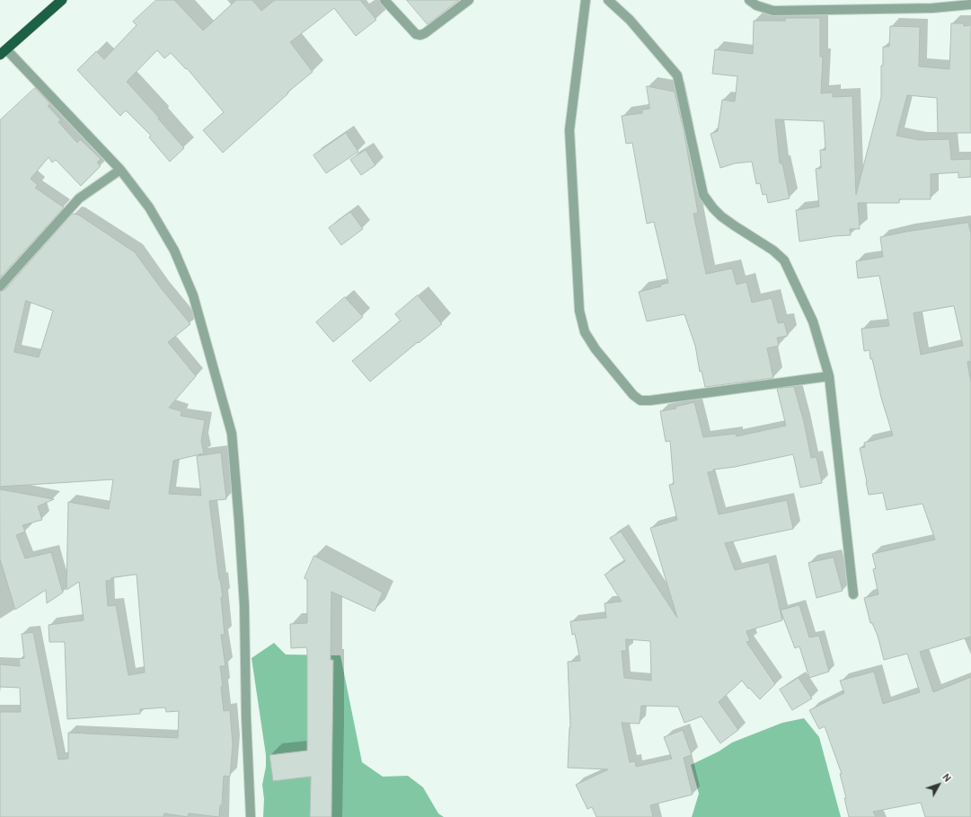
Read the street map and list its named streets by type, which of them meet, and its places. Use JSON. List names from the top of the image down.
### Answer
{
  "north": "top right"
}
